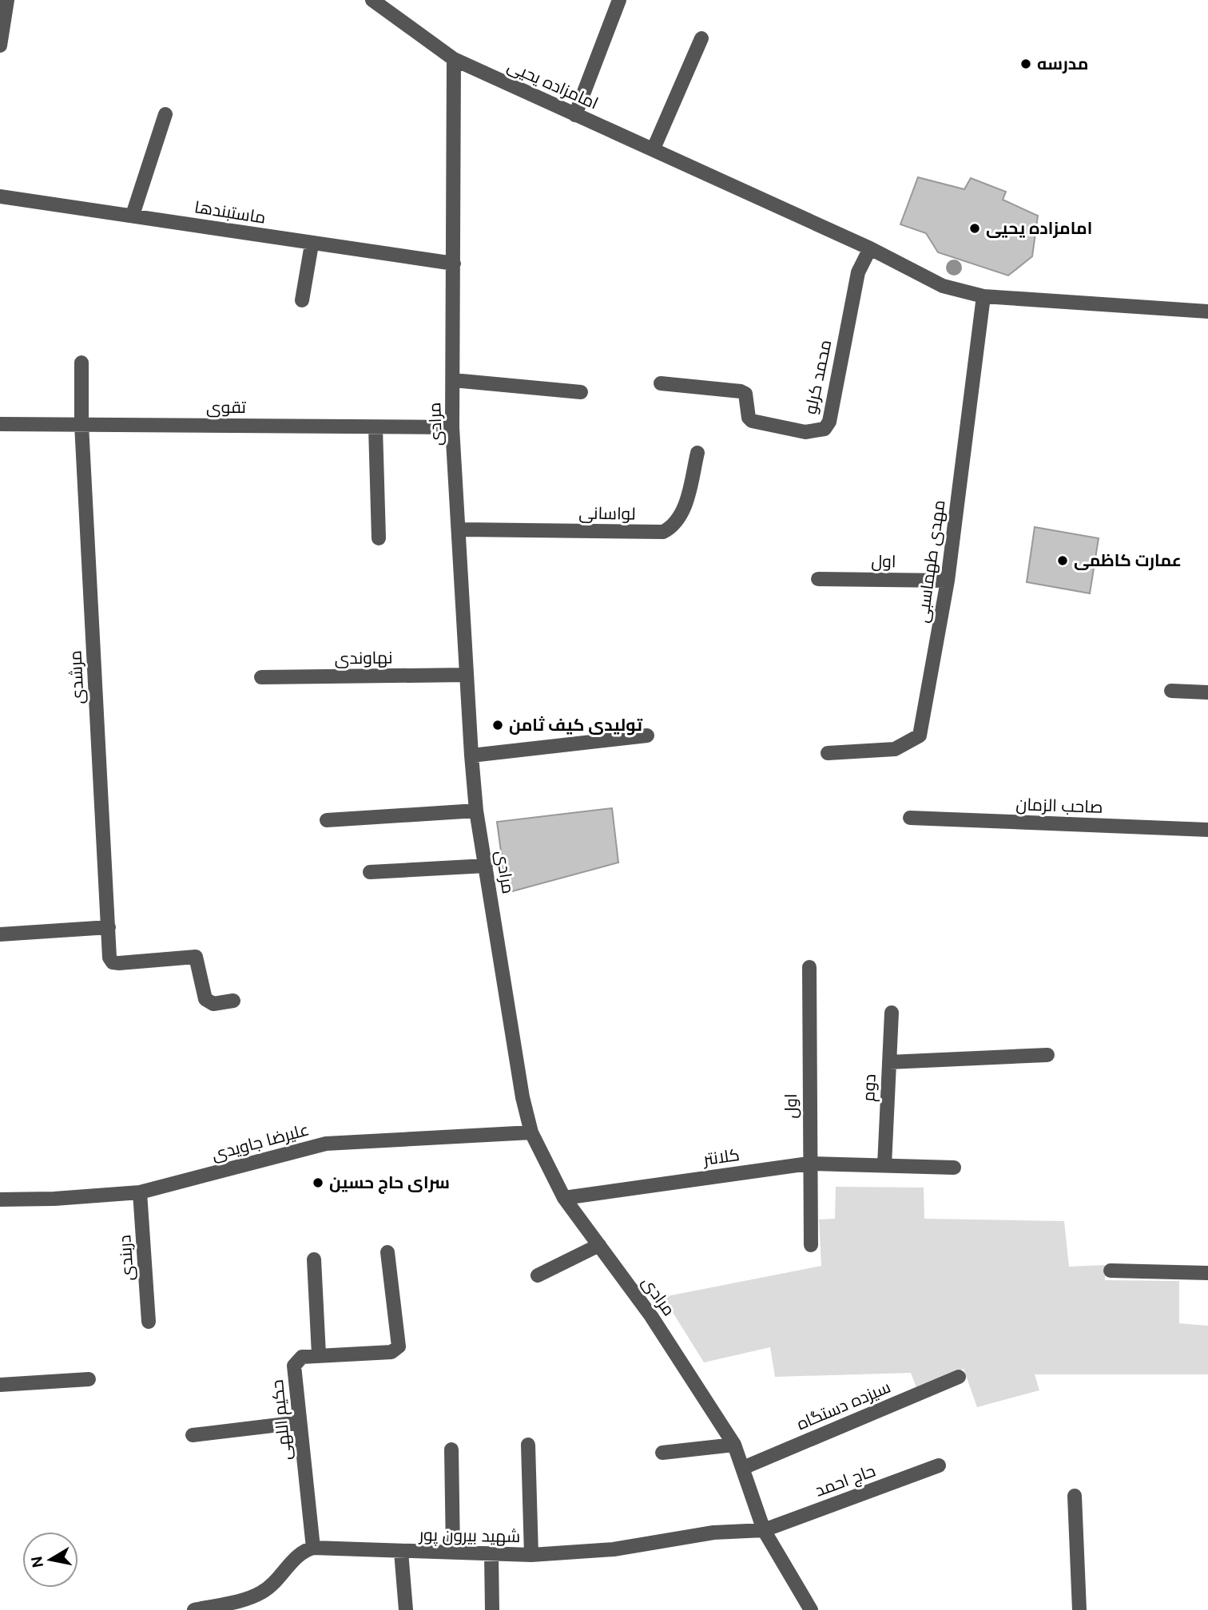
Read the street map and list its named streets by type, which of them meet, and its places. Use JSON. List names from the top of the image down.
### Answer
{
  "streets": {
    "street": [
      "امامزاده یحیی",
      "ماستبندها",
      "محمد کرلو",
      "تقوی",
      "مرادی",
      "لواسانی",
      "اول",
      "مهدی طهماسبی",
      "نهاوندی",
      "مرشدی",
      "صاحب الزمان",
      "دوم",
      "علیرضا جاویدی",
      "کلانتر",
      "دربندی",
      "سیزده دستگاه",
      "حکیم اللهی",
      "حاج احمد",
      "شهید بیرون پور"
    ]
  },
  "crossings": [
    ["امامزاده یحیی", "محمد کرلو"],
    ["امامزاده یحیی", "مرادی"],
    ["امامزاده یحیی", "مهدی طهماسبی"],
    ["ماستبندها", "مرادی"],
    ["تقوی", "مرادی"],
    ["تقوی", "مرشدی"],
    ["مرادی", "لواسانی"],
    ["مرادی", "نهاوندی"],
    ["مرادی", "علیرضا جاویدی"],
    ["مرادی", "کلانتر"],
    ["مرادی", "سیزده دستگاه"],
    ["مرادی", "حاج احمد"],
    ["مرادی", "شهید بیرون پور"],
    ["اول", "مهدی طهماسبی"],
    ["اول", "کلانتر"],
    ["دوم", "کلانتر"],
    ["علیرضا جاویدی", "دربندی"],
    ["حکیم اللهی", "شهید بیرون پور"],
    ["حاج احمد", "شهید بیرون پور"]
  ],
  "places": [
    "مدرسه",
    "امامزاده یحیی",
    "عمارت کاظمی",
    "تولیدی کیف ثامن",
    "سرای حاج حسین"
  ],
  "north": "left"
}
